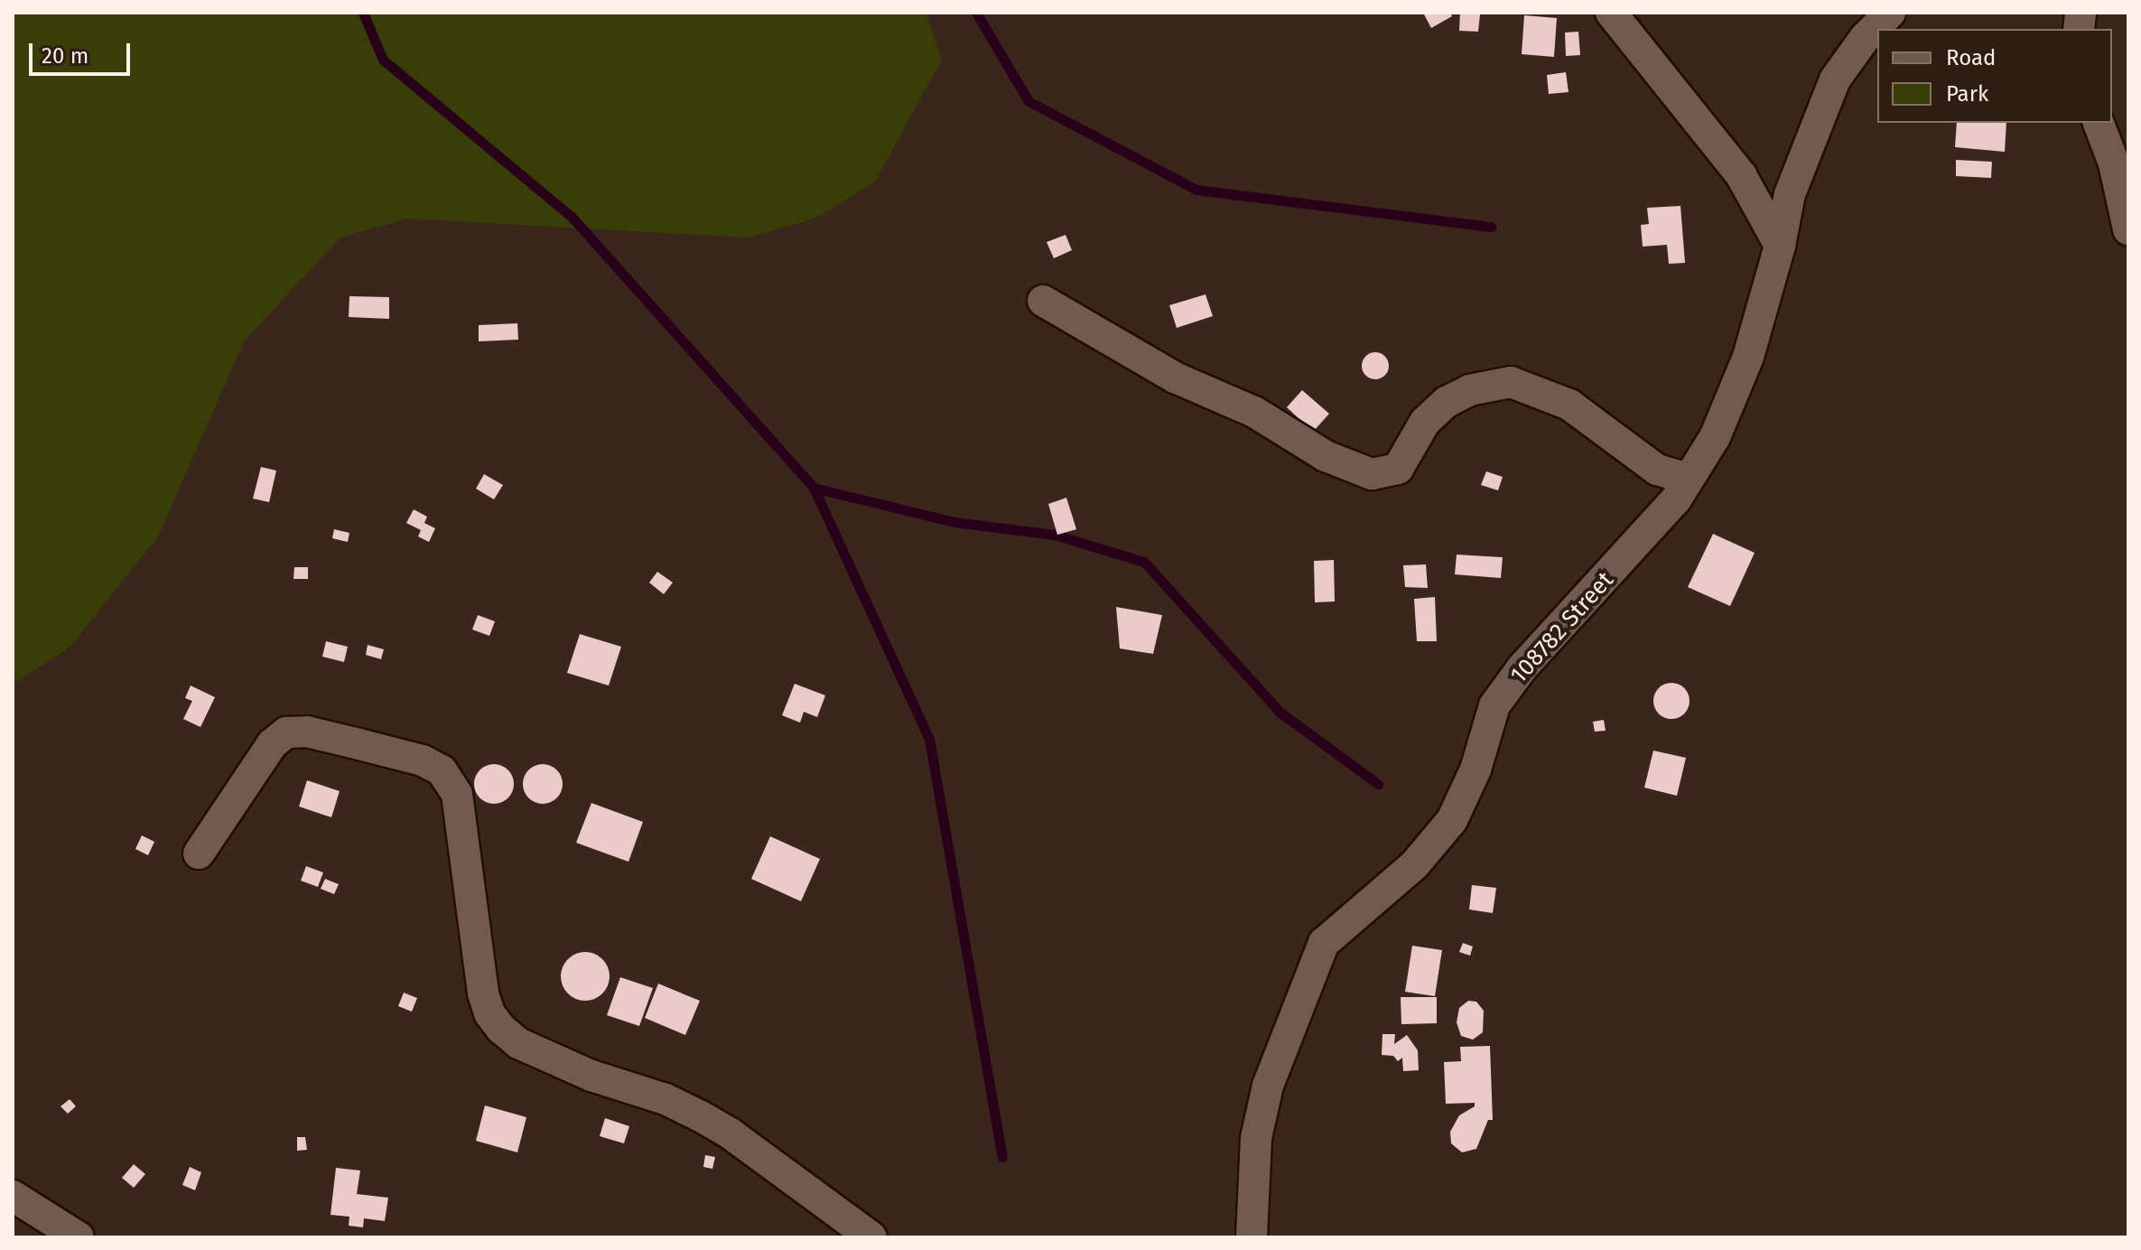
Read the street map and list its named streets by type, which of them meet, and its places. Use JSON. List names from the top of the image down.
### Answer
{
  "streets": {
    "street": ["108782 Street"]
  },
  "legend": ["Road", "Park"],
  "scale_bar": "20 m"
}
